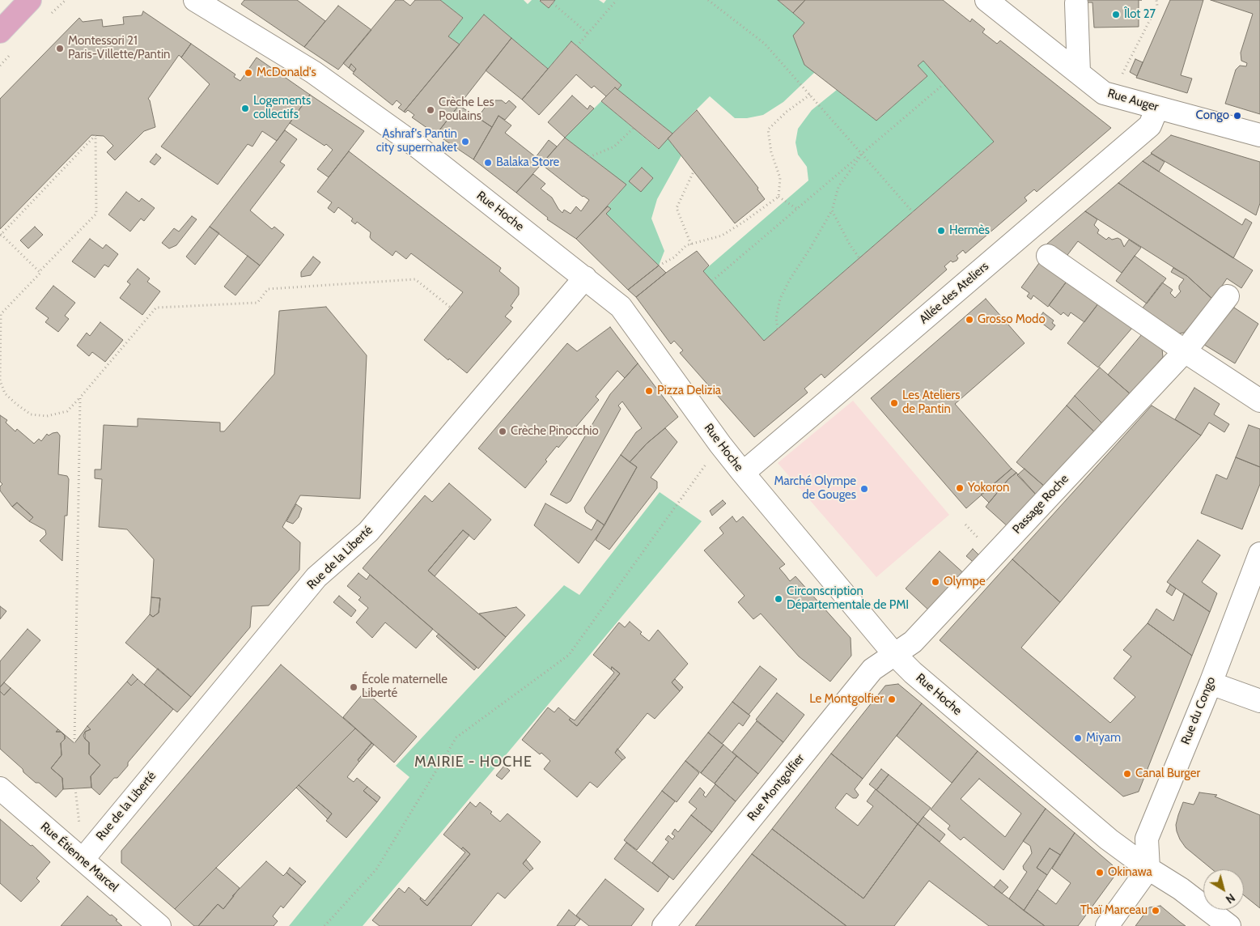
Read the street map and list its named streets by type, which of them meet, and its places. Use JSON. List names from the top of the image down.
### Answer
{
  "streets": {
    "street": [
      "Rue Auger",
      "Rue Hoche",
      "Allée des Ateliers",
      "Passage Roche",
      "Rue de la Liberté",
      "Rue du Congo",
      "Rue Montgolfier",
      "Rue Étienne Marcel"
    ]
  },
  "crossings": [
    ["Rue Auger", "Allée des Ateliers"],
    ["Rue Hoche", "Allée des Ateliers"],
    ["Rue Hoche", "Passage Roche"],
    ["Rue Hoche", "Rue de la Liberté"],
    ["Rue Hoche", "Rue du Congo"],
    ["Rue Hoche", "Rue Montgolfier"],
    ["Passage Roche", "Rue Montgolfier"],
    ["Rue de la Liberté", "Rue Étienne Marcel"]
  ],
  "districts": ["MAIRIE - HOCHE"],
  "places": [
    "Îlot 27",
    "Montessori 21 Paris-Villette/Pantin",
    "McDonald's",
    "Logements collectifs",
    "Crèche Les Poulains",
    "Congo",
    "Ashraf's Pantin city supermaket",
    "Balaka Store",
    "Hermès",
    "Grosso Modo",
    "Pizza Delizia",
    "Les Ateliers de Pantin",
    "Crèche Pinocchio",
    "Yokoron",
    "Marché Olympe de Gouges",
    "Olympe",
    "Circonscription Départementale de PMI",
    "École maternelle Liberté",
    "Le Montgolfier",
    "Miyam",
    "Canal Burger",
    "Okinawa",
    "Thaï Marceau"
  ],
  "north": "bottom right"
}
